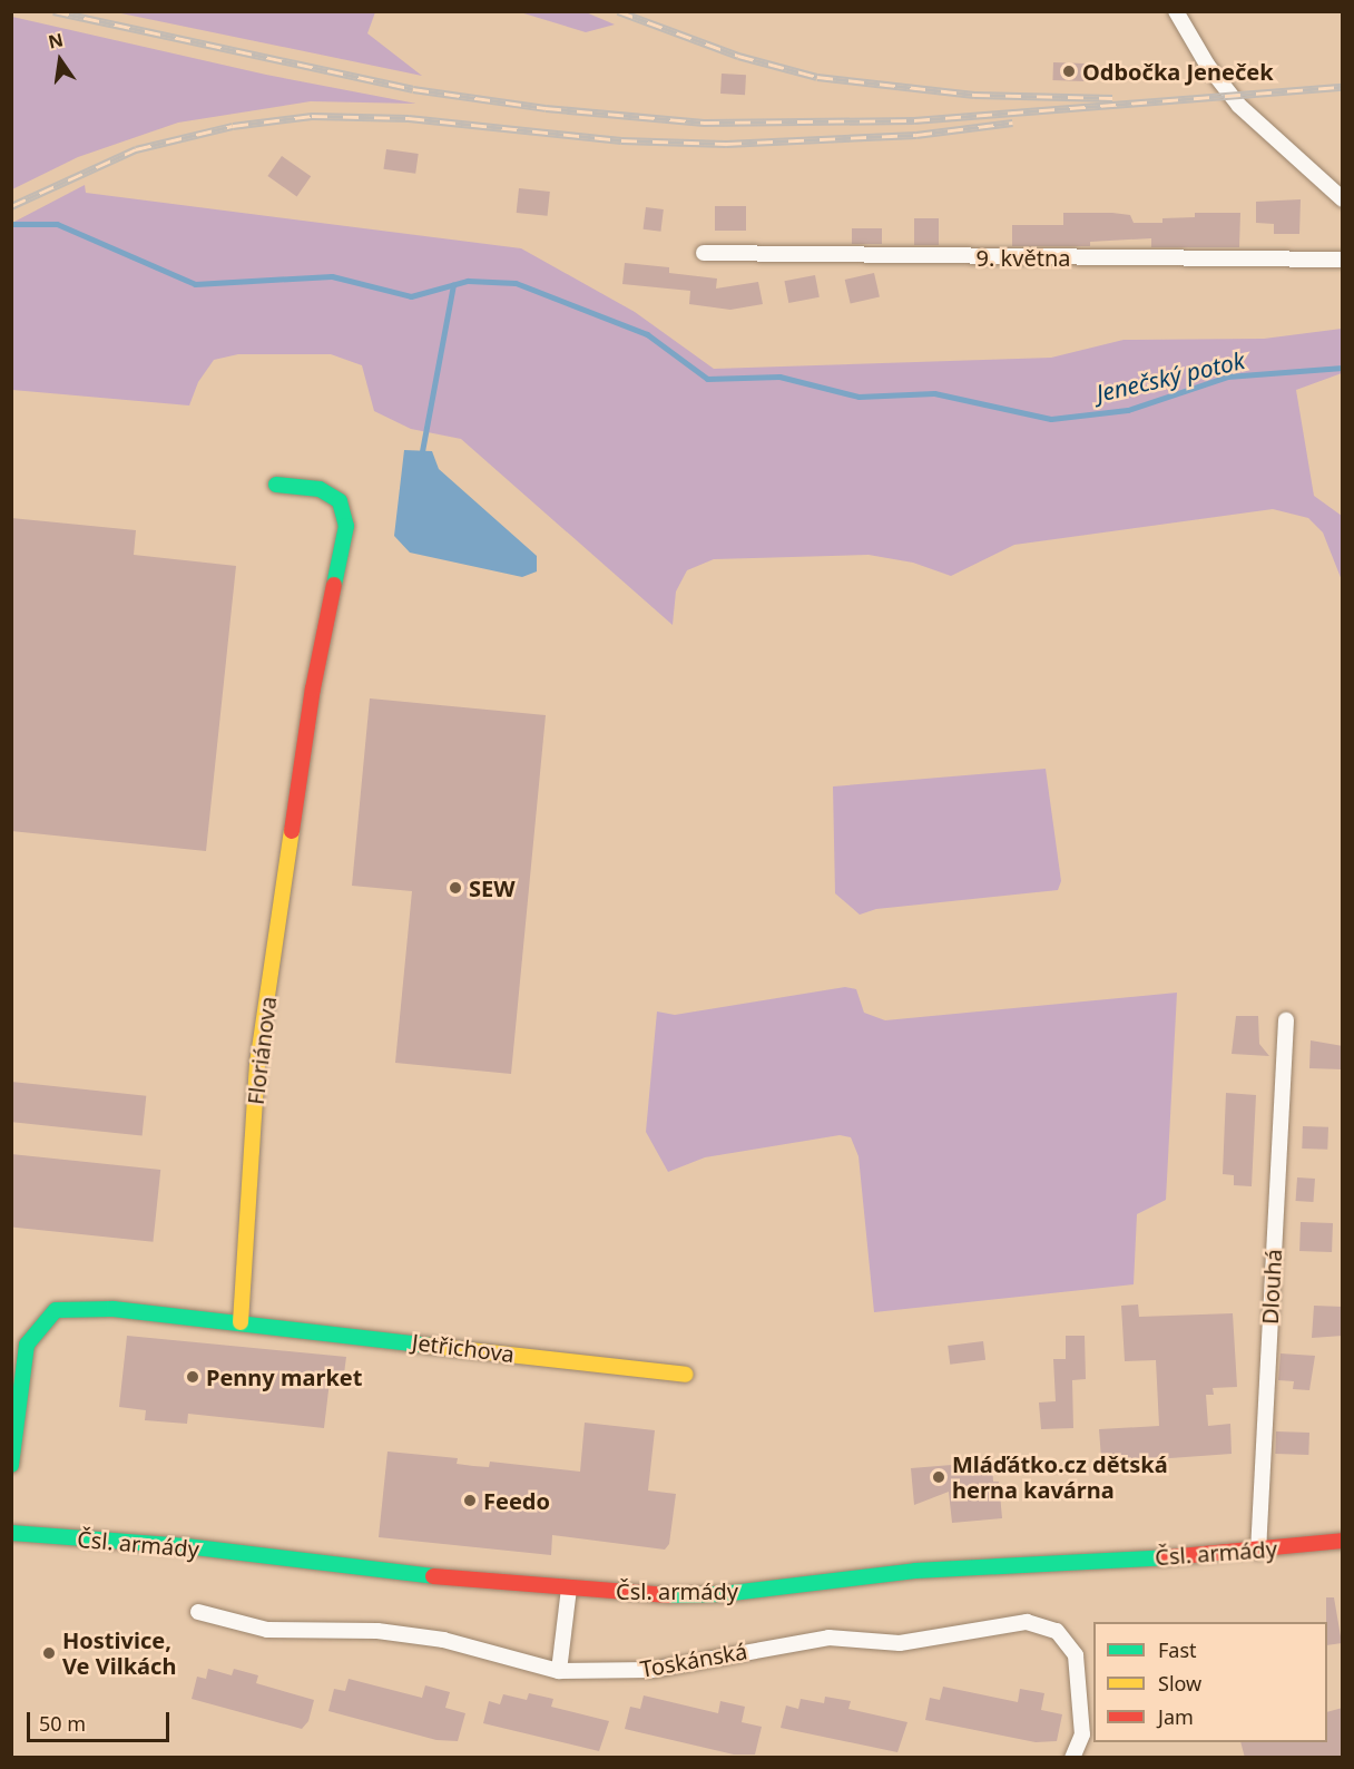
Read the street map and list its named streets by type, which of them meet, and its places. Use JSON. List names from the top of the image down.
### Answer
{
  "streets": {
    "street": [
      "9. května",
      "Floriánova",
      "Dlouhá",
      "Jetřichova",
      "Čsl. armády",
      "Toskánská"
    ]
  },
  "crossings": [
    ["Floriánova", "Jetřichova"],
    ["Dlouhá", "Čsl. armády"]
  ],
  "water": ["Jenečský potok"],
  "places": [
    "Odbočka Jeneček",
    "SEW",
    "Penny market",
    "Mláďátko.cz dětská herna kavárna",
    "Feedo",
    "Hostivice, Ve Vilkách"
  ],
  "legend": ["Fast", "Slow", "Jam"],
  "scale_bar": "50 m",
  "north": "top"
}
